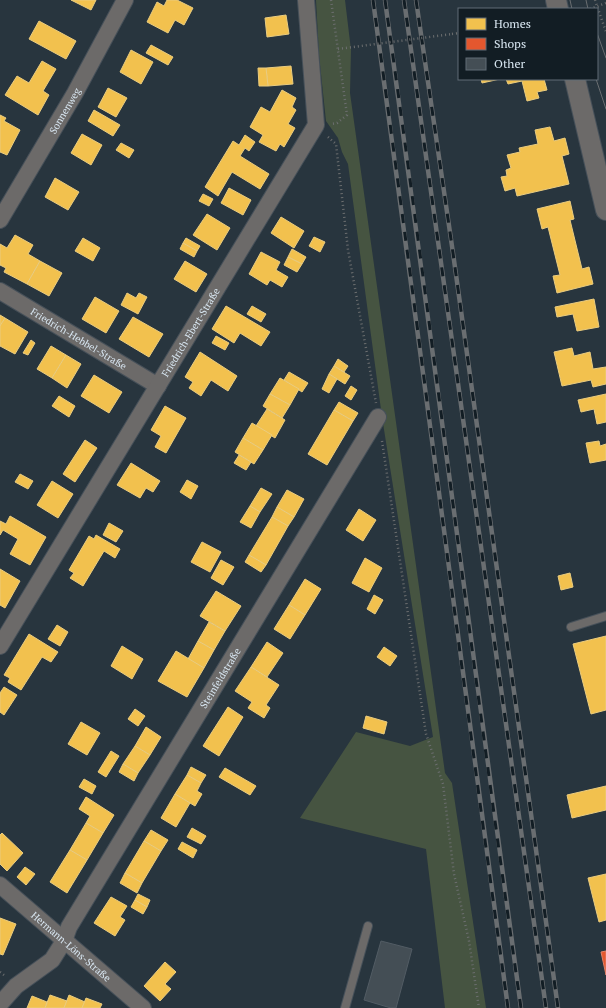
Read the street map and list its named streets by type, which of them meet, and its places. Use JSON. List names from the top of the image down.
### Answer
{
  "streets": {
    "street": [
      "Sonnenweg",
      "Friedrich-Ebert-Straße",
      "Friedrich-Hebbel-Straße",
      "Steinfeldstraße",
      "Hermann-Löns-Straße"
    ]
  },
  "crossings": [
    ["Friedrich-Ebert-Straße", "Friedrich-Hebbel-Straße"],
    ["Steinfeldstraße", "Hermann-Löns-Straße"]
  ],
  "legend": ["Homes", "Shops", "Other"]
}
